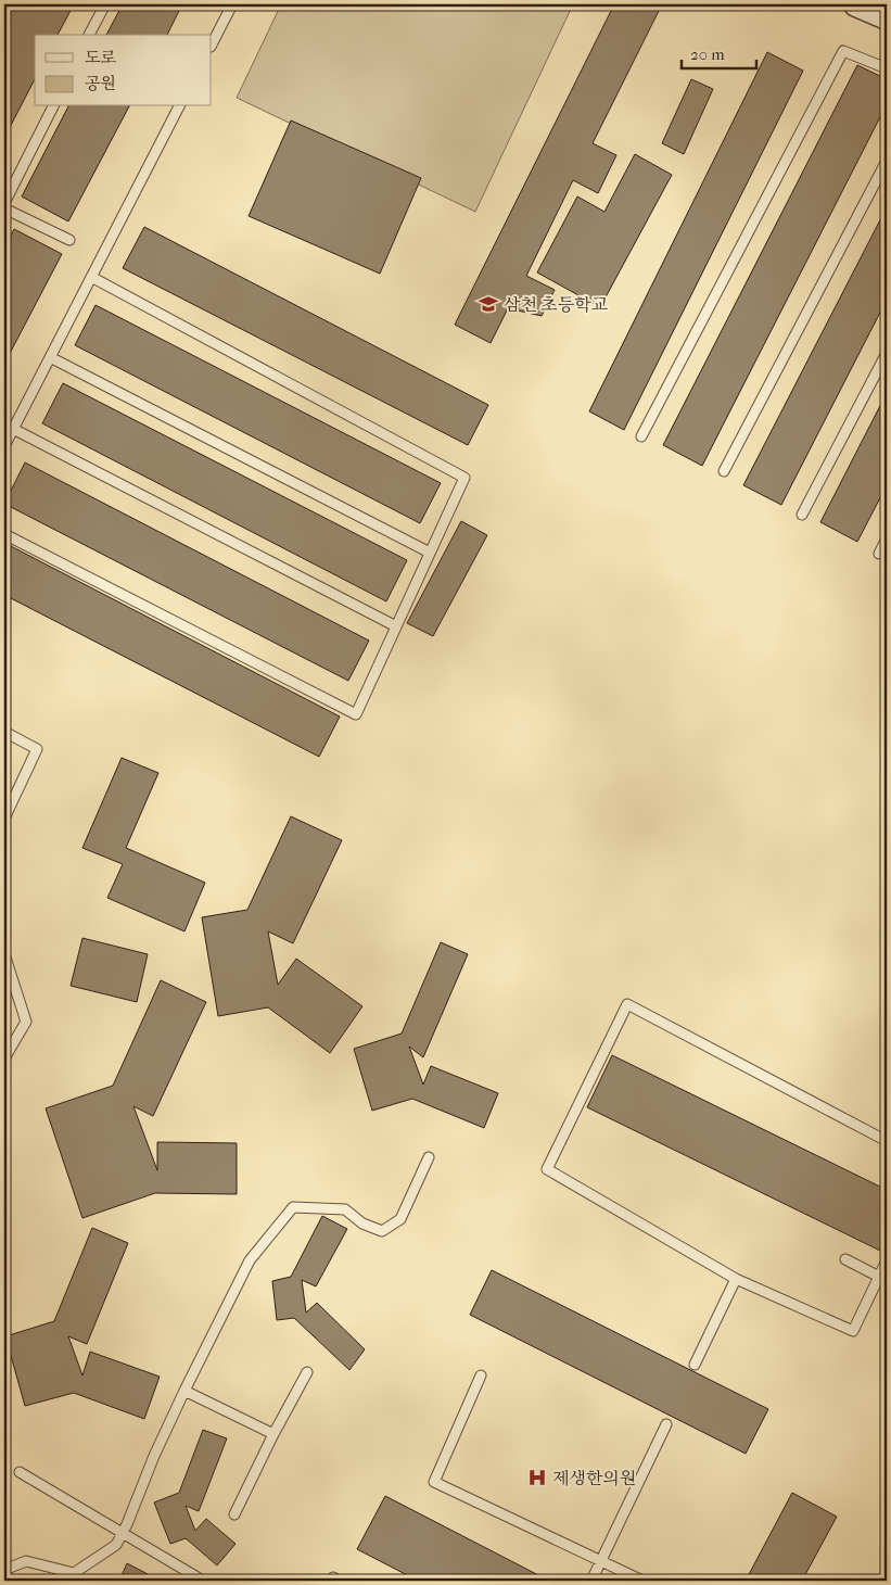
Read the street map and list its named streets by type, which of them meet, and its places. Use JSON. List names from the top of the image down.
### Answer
{
  "places": {
    "school or university": ["삼천 초등학교"],
    "hospital": ["제생한의원"]
  },
  "legend": ["도로", "공원"],
  "scale_bar": "20 m"
}
